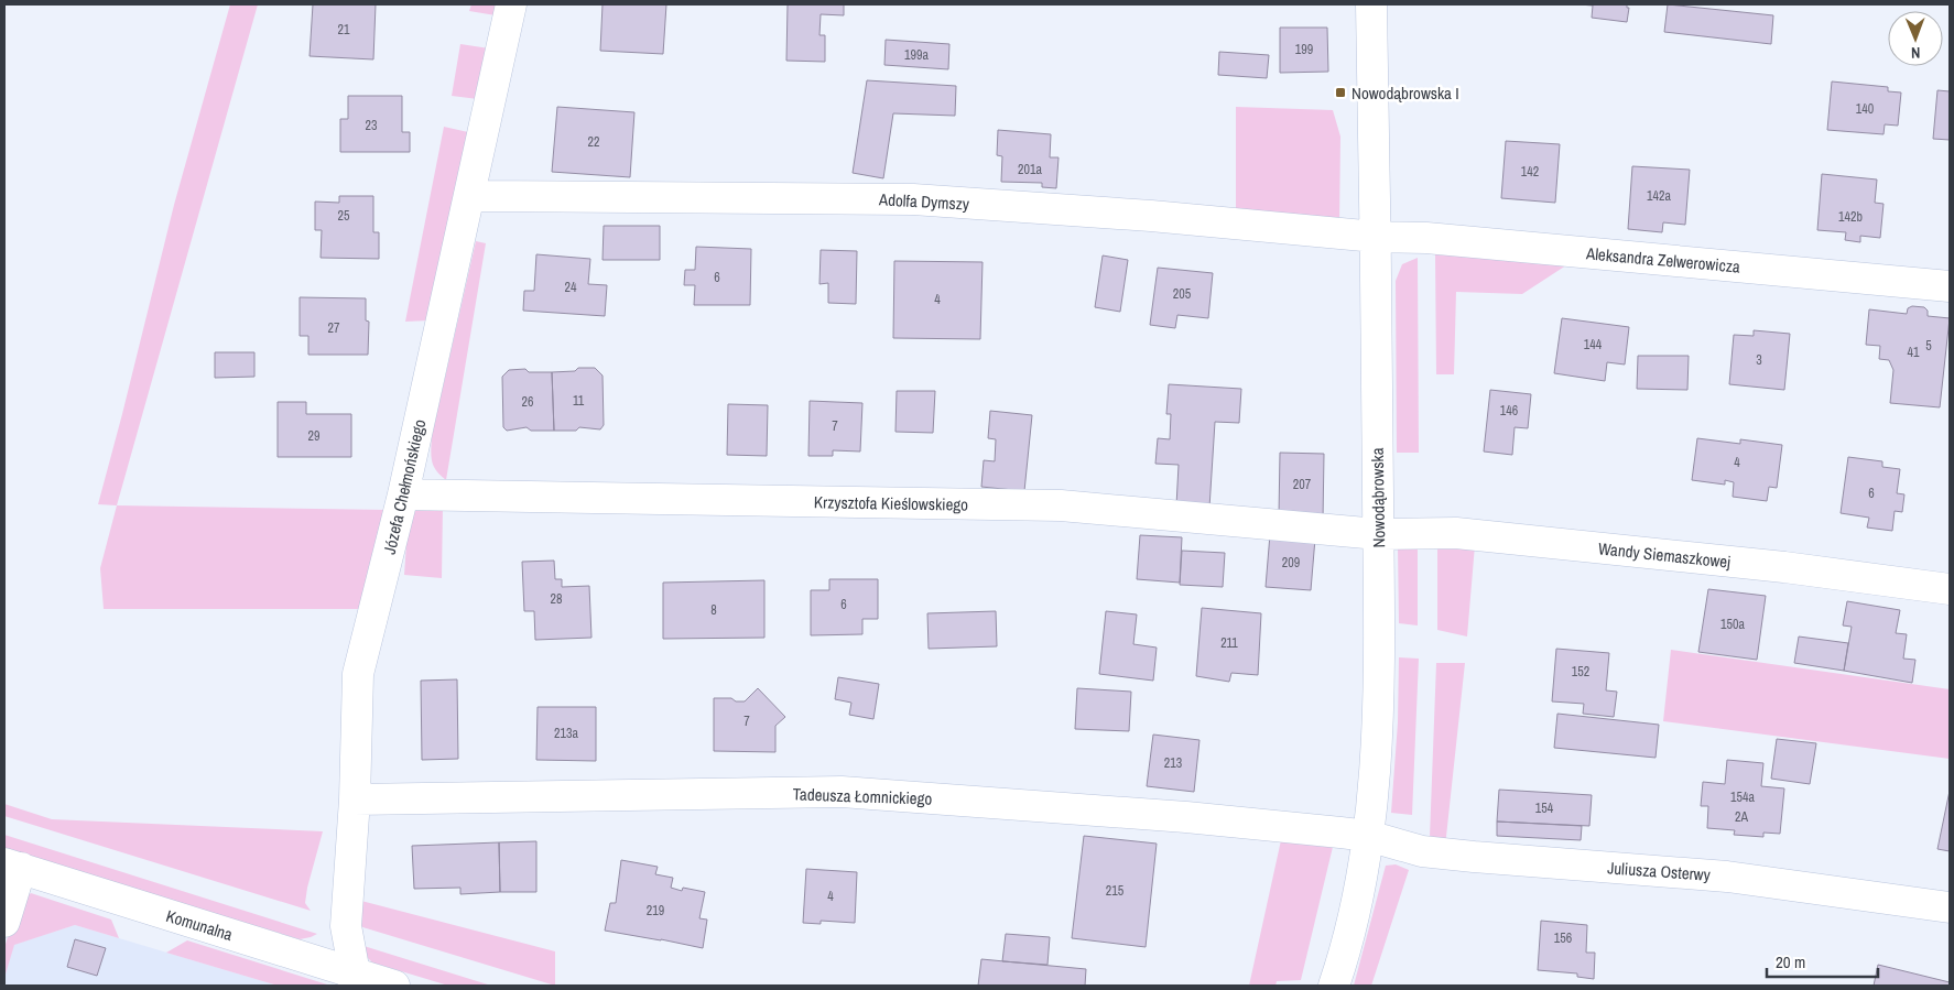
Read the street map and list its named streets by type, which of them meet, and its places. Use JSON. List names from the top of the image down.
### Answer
{
  "streets": {
    "street": [
      "Adolfa Dymszy",
      "Aleksandra Zelwerowicza",
      "Józefa Chełmońskiego",
      "Nowodąbrowska",
      "Krzysztofa Kieślowskiego",
      "Wandy Siemaszkowej",
      "Tadeusza Łomnickiego",
      "Juliusza Osterwy",
      "Komunalna"
    ]
  },
  "crossings": [
    ["Adolfa Dymszy", "Aleksandra Zelwerowicza"],
    ["Adolfa Dymszy", "Józefa Chełmońskiego"],
    ["Adolfa Dymszy", "Nowodąbrowska"],
    ["Aleksandra Zelwerowicza", "Nowodąbrowska"],
    ["Józefa Chełmońskiego", "Krzysztofa Kieślowskiego"],
    ["Józefa Chełmońskiego", "Tadeusza Łomnickiego"],
    ["Józefa Chełmońskiego", "Komunalna"],
    ["Nowodąbrowska", "Krzysztofa Kieślowskiego"],
    ["Nowodąbrowska", "Wandy Siemaszkowej"],
    ["Nowodąbrowska", "Tadeusza Łomnickiego"],
    ["Nowodąbrowska", "Juliusza Osterwy"],
    ["Krzysztofa Kieślowskiego", "Wandy Siemaszkowej"],
    ["Tadeusza Łomnickiego", "Juliusza Osterwy"]
  ],
  "places": {
    "transit": ["Nowodąbrowska I"]
  },
  "house_numbers": [
    "21",
    "199",
    "199a",
    "140",
    "23",
    "22",
    "201a",
    "142",
    "142a",
    "25",
    "142b",
    "6",
    "24",
    "205",
    "4",
    "27",
    "144",
    "5",
    "41",
    "3",
    "11",
    "26",
    "146",
    "7",
    "29",
    "4",
    "207",
    "6",
    "209",
    "28",
    "6",
    "8",
    "150a",
    "211",
    "152",
    "7",
    "213a",
    "213",
    "154a",
    "154",
    "2A",
    "215",
    "4",
    "219",
    "156"
  ],
  "scale_bar": "20 m",
  "north": "bottom"
}
